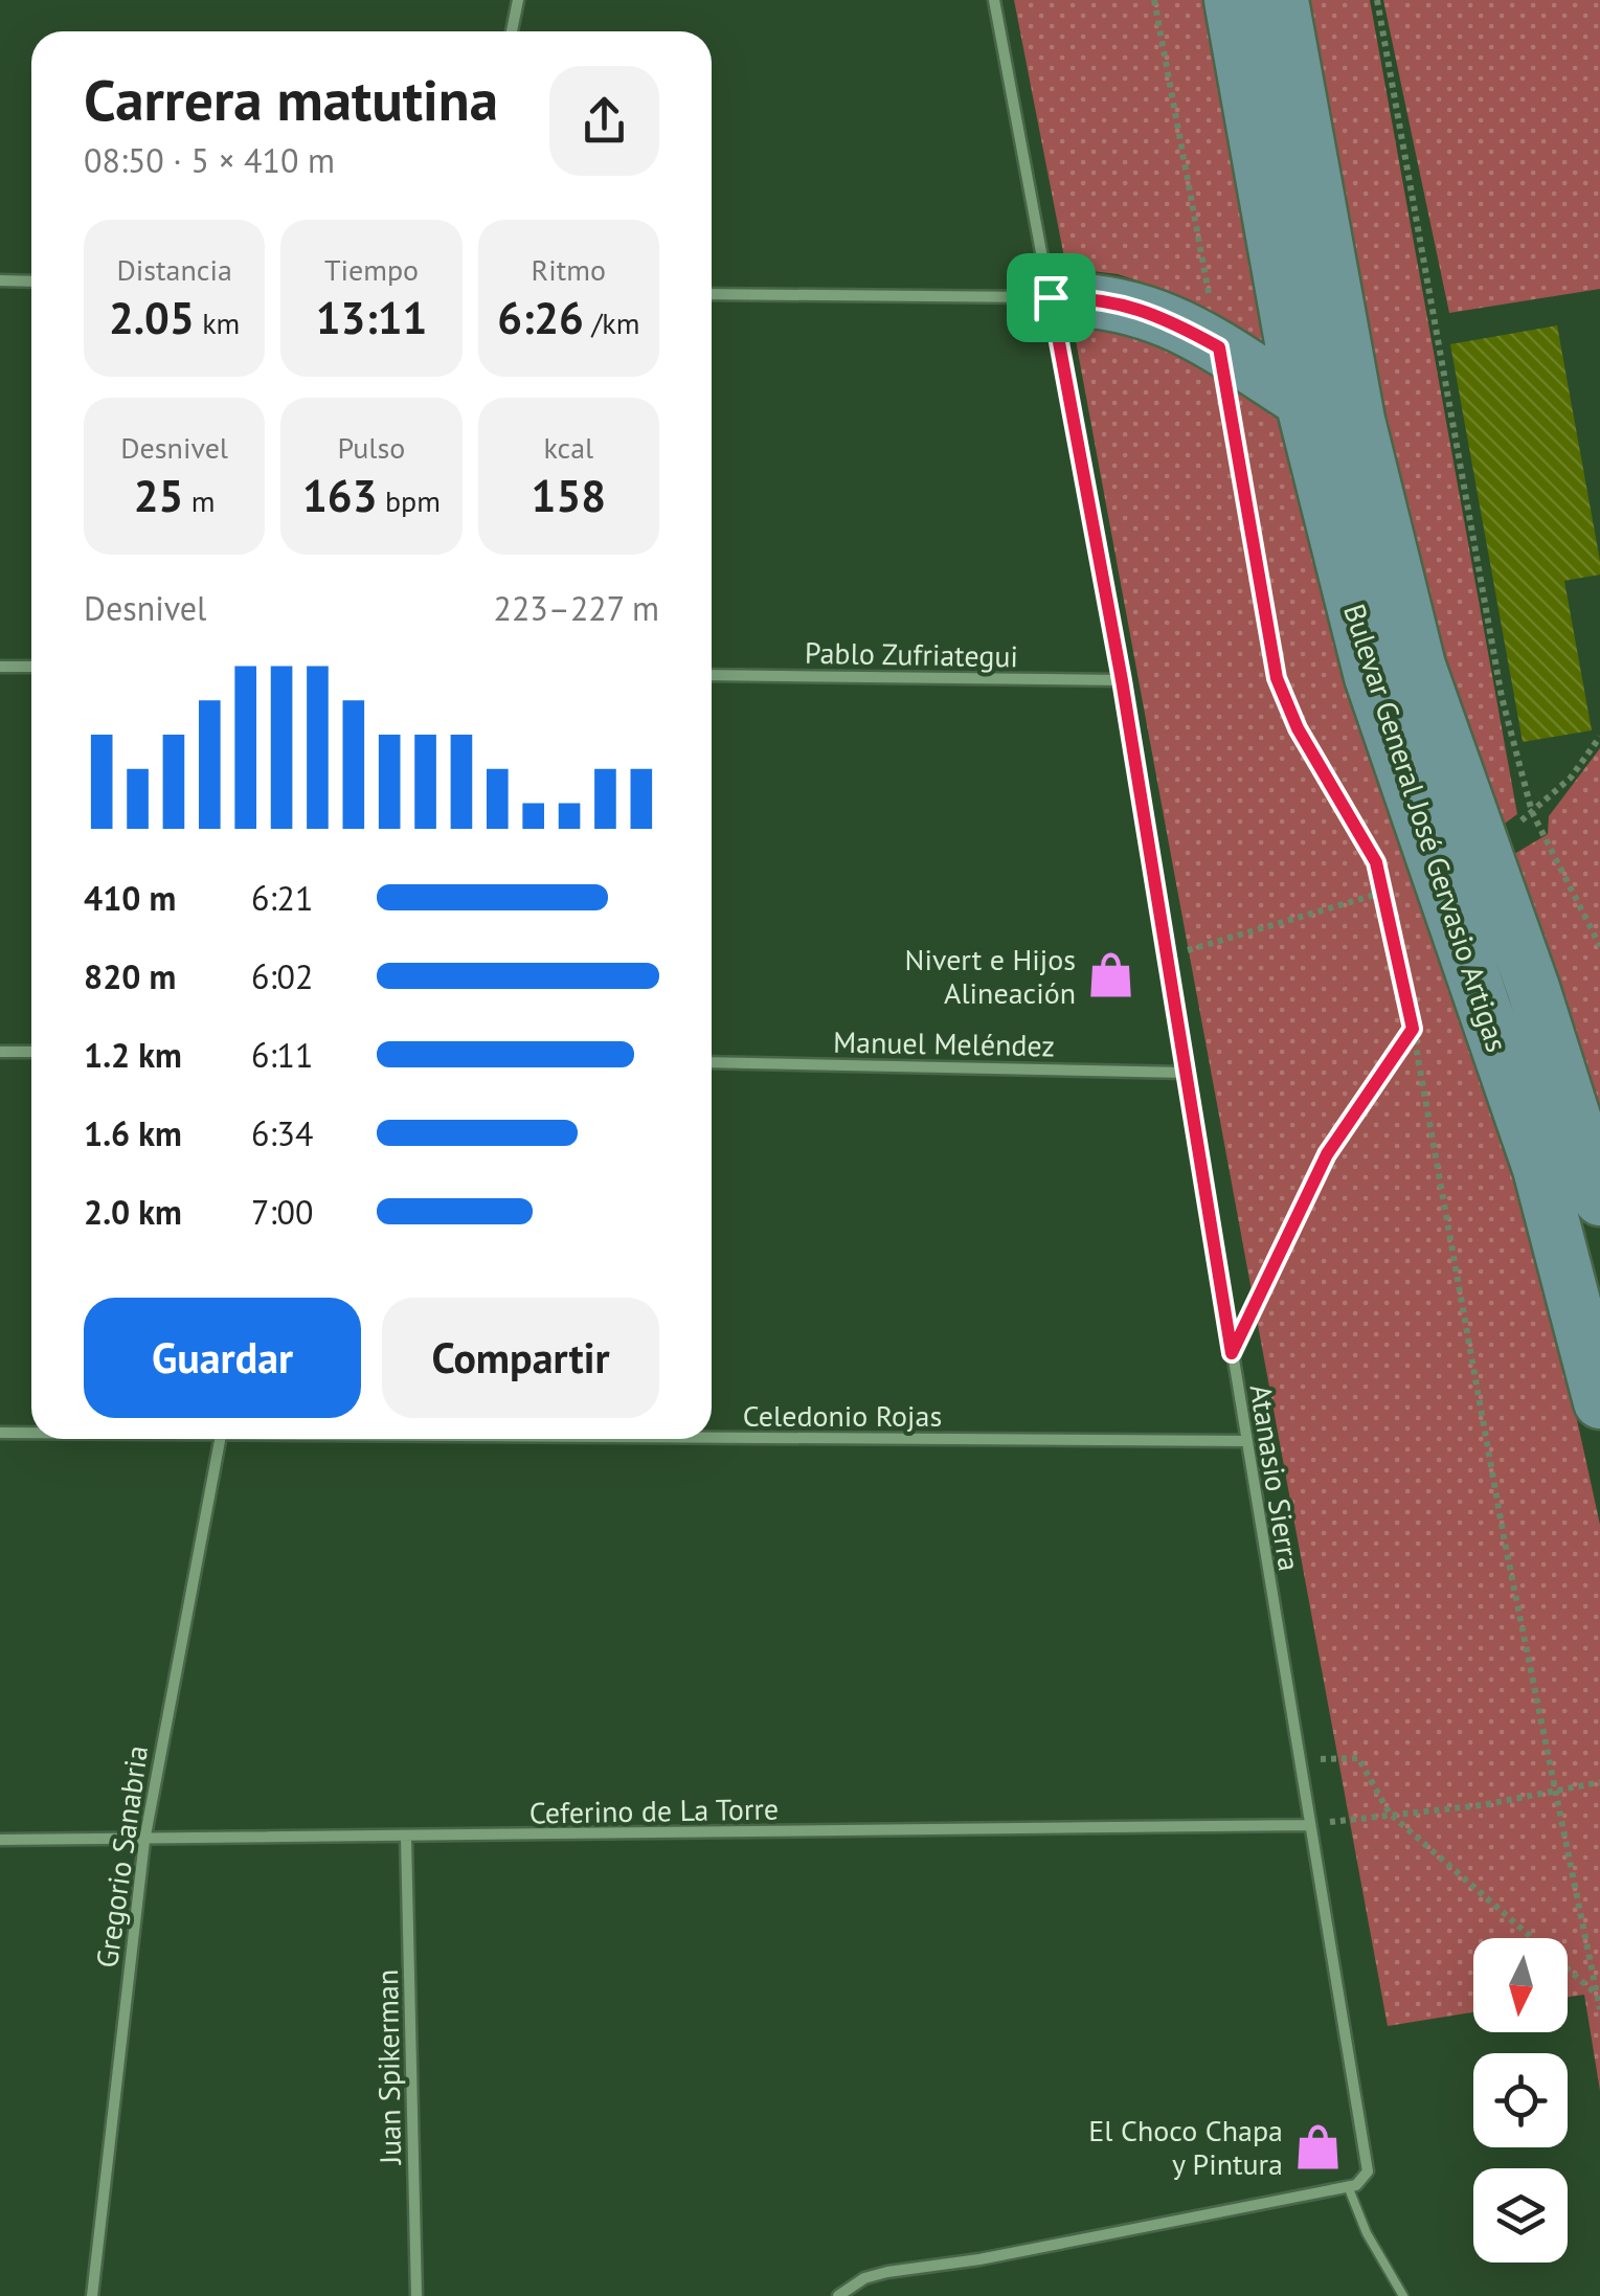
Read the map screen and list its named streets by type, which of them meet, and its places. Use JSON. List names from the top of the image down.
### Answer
{
  "streets": {
    "main road": ["Bulevar General José Gervasio Artigas"],
    "street": [
      "Pablo Zufriategui",
      "Manuel Meléndez",
      "Celedonio Rojas",
      "Atanasio Sierra",
      "Ceferino de La Torre",
      "Gregorio Sanabria",
      "Juan Spikerman"
    ]
  },
  "crossings": [
    ["Pablo Zufriategui", "Atanasio Sierra"],
    ["Manuel Meléndez", "Atanasio Sierra"],
    ["Celedonio Rojas", "Atanasio Sierra"],
    ["Atanasio Sierra", "Ceferino de La Torre"],
    ["Ceferino de La Torre", "Gregorio Sanabria"],
    ["Ceferino de La Torre", "Juan Spikerman"]
  ],
  "places": {
    "shop": ["Nivert e Hijos Alineación", "El Choco Chapa y Pintura"]
  },
  "north": "bottom",
  "page": {
    "heading": ["Carrera matutina", "08:50 · 5 × 410 m"],
    "stats": [
      ["Distancia", "2.05 km"],
      ["Tiempo", "13:11"],
      ["Ritmo", "6:26 /km"],
      ["Desnivel", "25 m"],
      ["Pulso", "163 bpm"],
      ["kcal", "158"]
    ],
    "chart": ["Desnivel", "223–227 m"],
    "list": [
      {
        "name": "410 m",
        "note": "6:21"
      },
      {
        "name": "820 m",
        "note": "6:02"
      },
      {
        "name": "1.2 km",
        "note": "6:11"
      },
      {
        "name": "1.6 km",
        "note": "6:34"
      },
      {
        "name": "2.0 km",
        "note": "7:00"
      }
    ],
    "buttons": ["Guardar", "Compartir"]
  }
}
